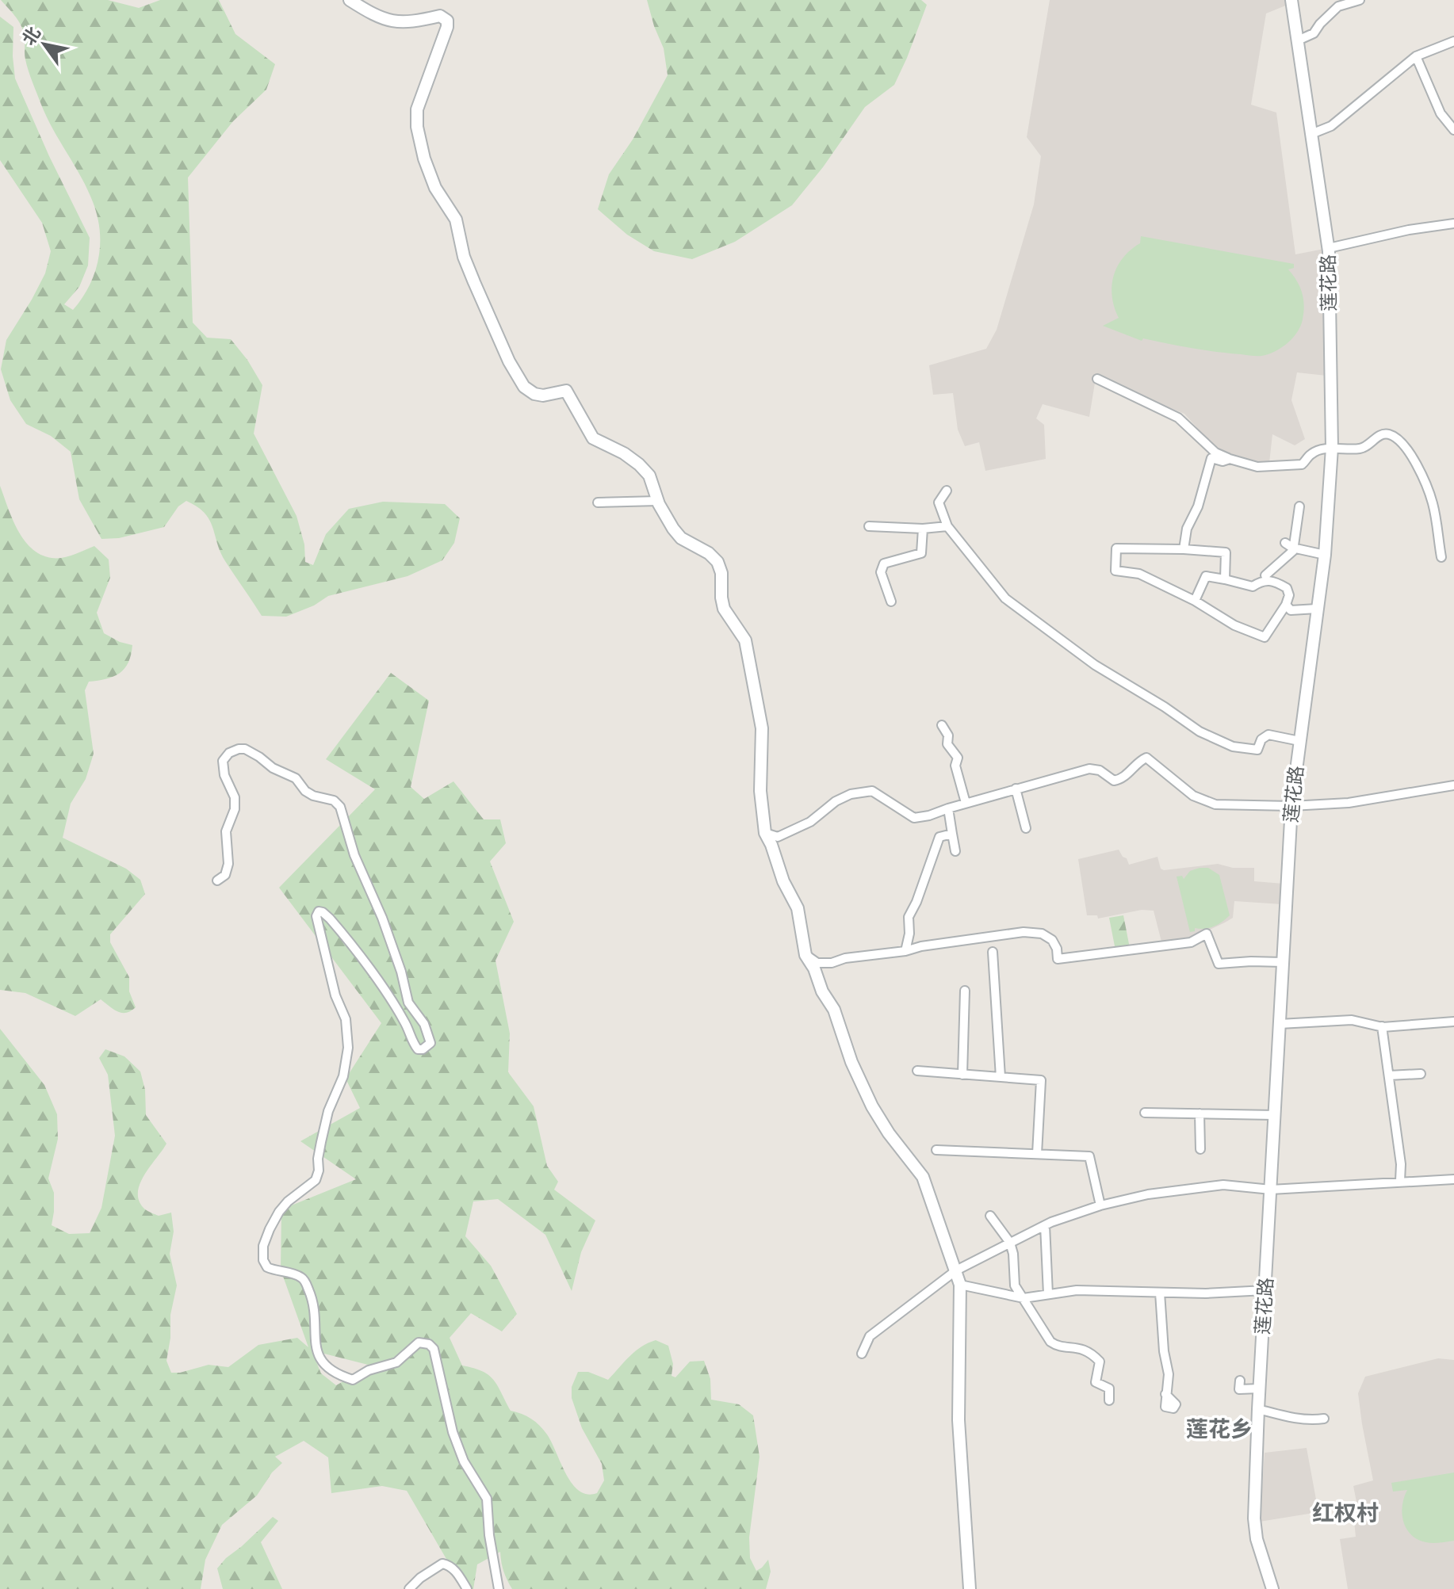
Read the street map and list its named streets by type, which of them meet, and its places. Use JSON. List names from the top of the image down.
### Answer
{
  "streets": {
    "street": ["莲花路"]
  },
  "districts": ["莲花乡", "红权村"],
  "north": "top left"
}
